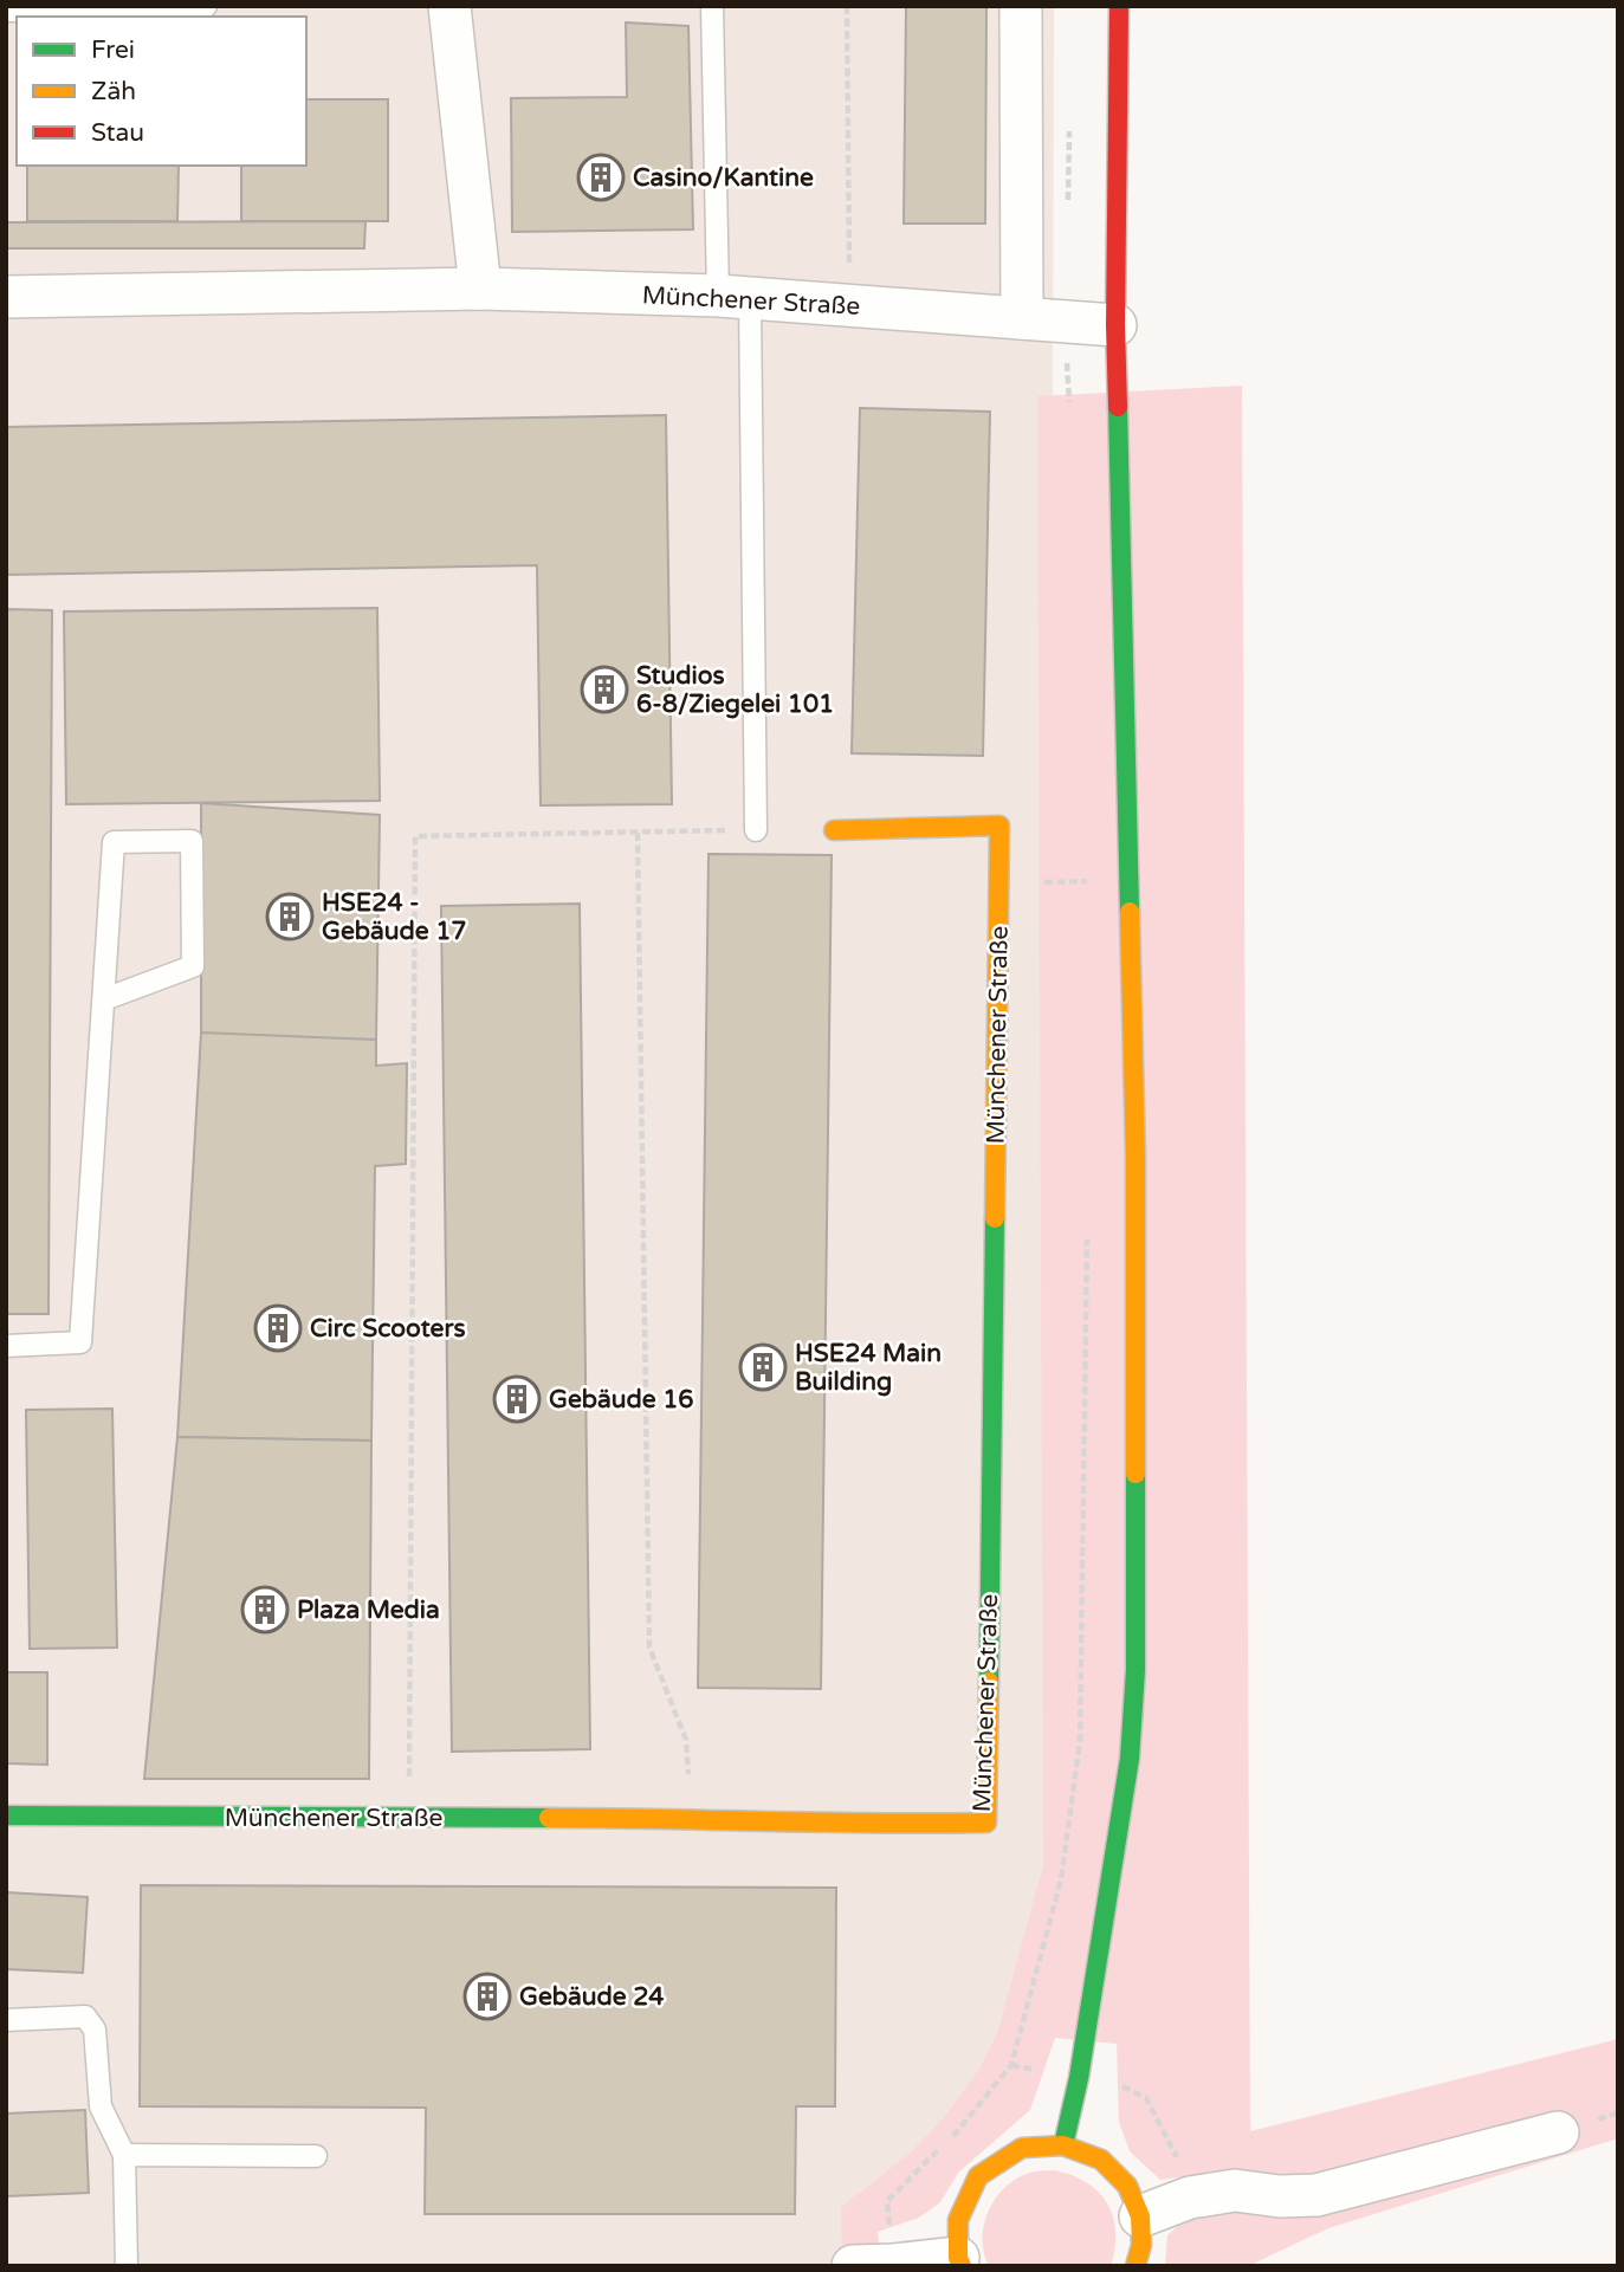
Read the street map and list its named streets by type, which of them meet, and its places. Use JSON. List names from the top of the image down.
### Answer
{
  "streets": {
    "main road": ["Münchener Straße"]
  },
  "places": {
    "building": [
      "Casino/Kantine",
      "Studios 6-8/Ziegelei 101",
      "HSE24 - Gebäude 17",
      "Circ Scooters",
      "HSE24 Main Building",
      "Gebäude 16",
      "Plaza Media",
      "Gebäude 24"
    ]
  },
  "legend": ["Frei", "Zäh", "Stau"]
}
